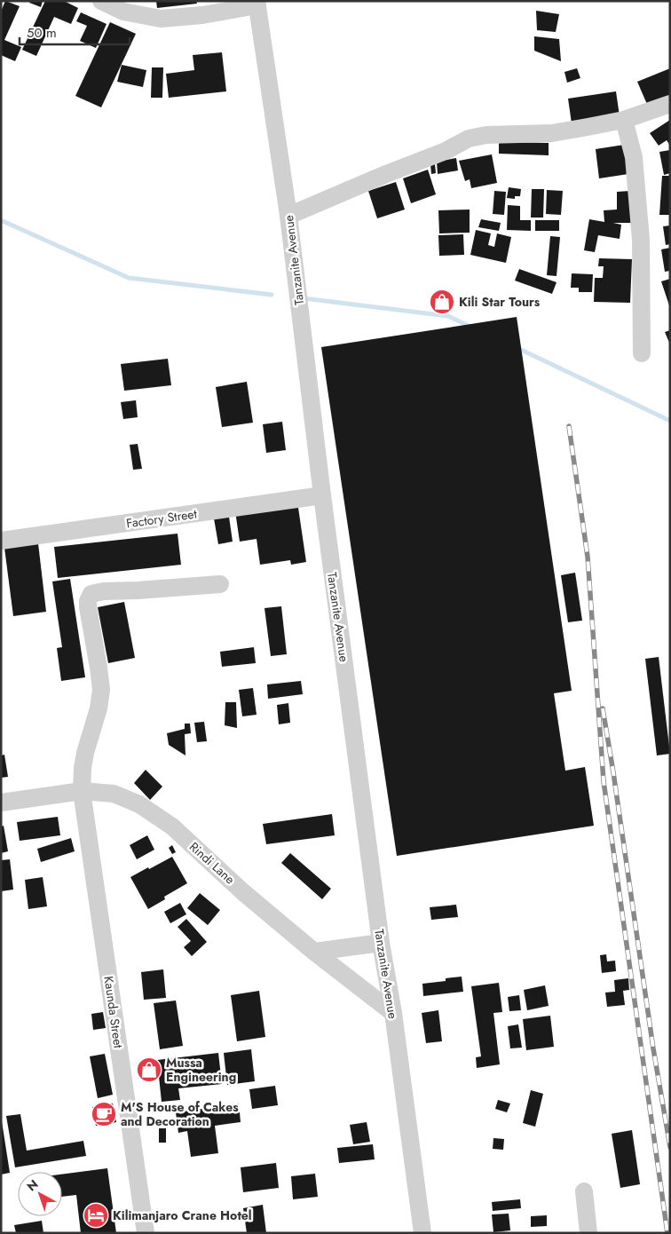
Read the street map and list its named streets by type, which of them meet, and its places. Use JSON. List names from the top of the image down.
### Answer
{
  "streets": {
    "street": [
      "Tanzanite Avenue",
      "Factory Street",
      "Rindi Lane",
      "Kaunda Street"
    ]
  },
  "crossings": [
    ["Tanzanite Avenue", "Factory Street"],
    ["Tanzanite Avenue", "Rindi Lane"],
    ["Rindi Lane", "Kaunda Street"]
  ],
  "places": {
    "shop": ["Kili Star Tours", "Mussa Engineering"],
    "cafe": ["M'S House of Cakes and Decoration"],
    "hotel": ["Kilimanjaro Crane Hotel"]
  },
  "scale_bar": "50 m",
  "north": "top left"
}
